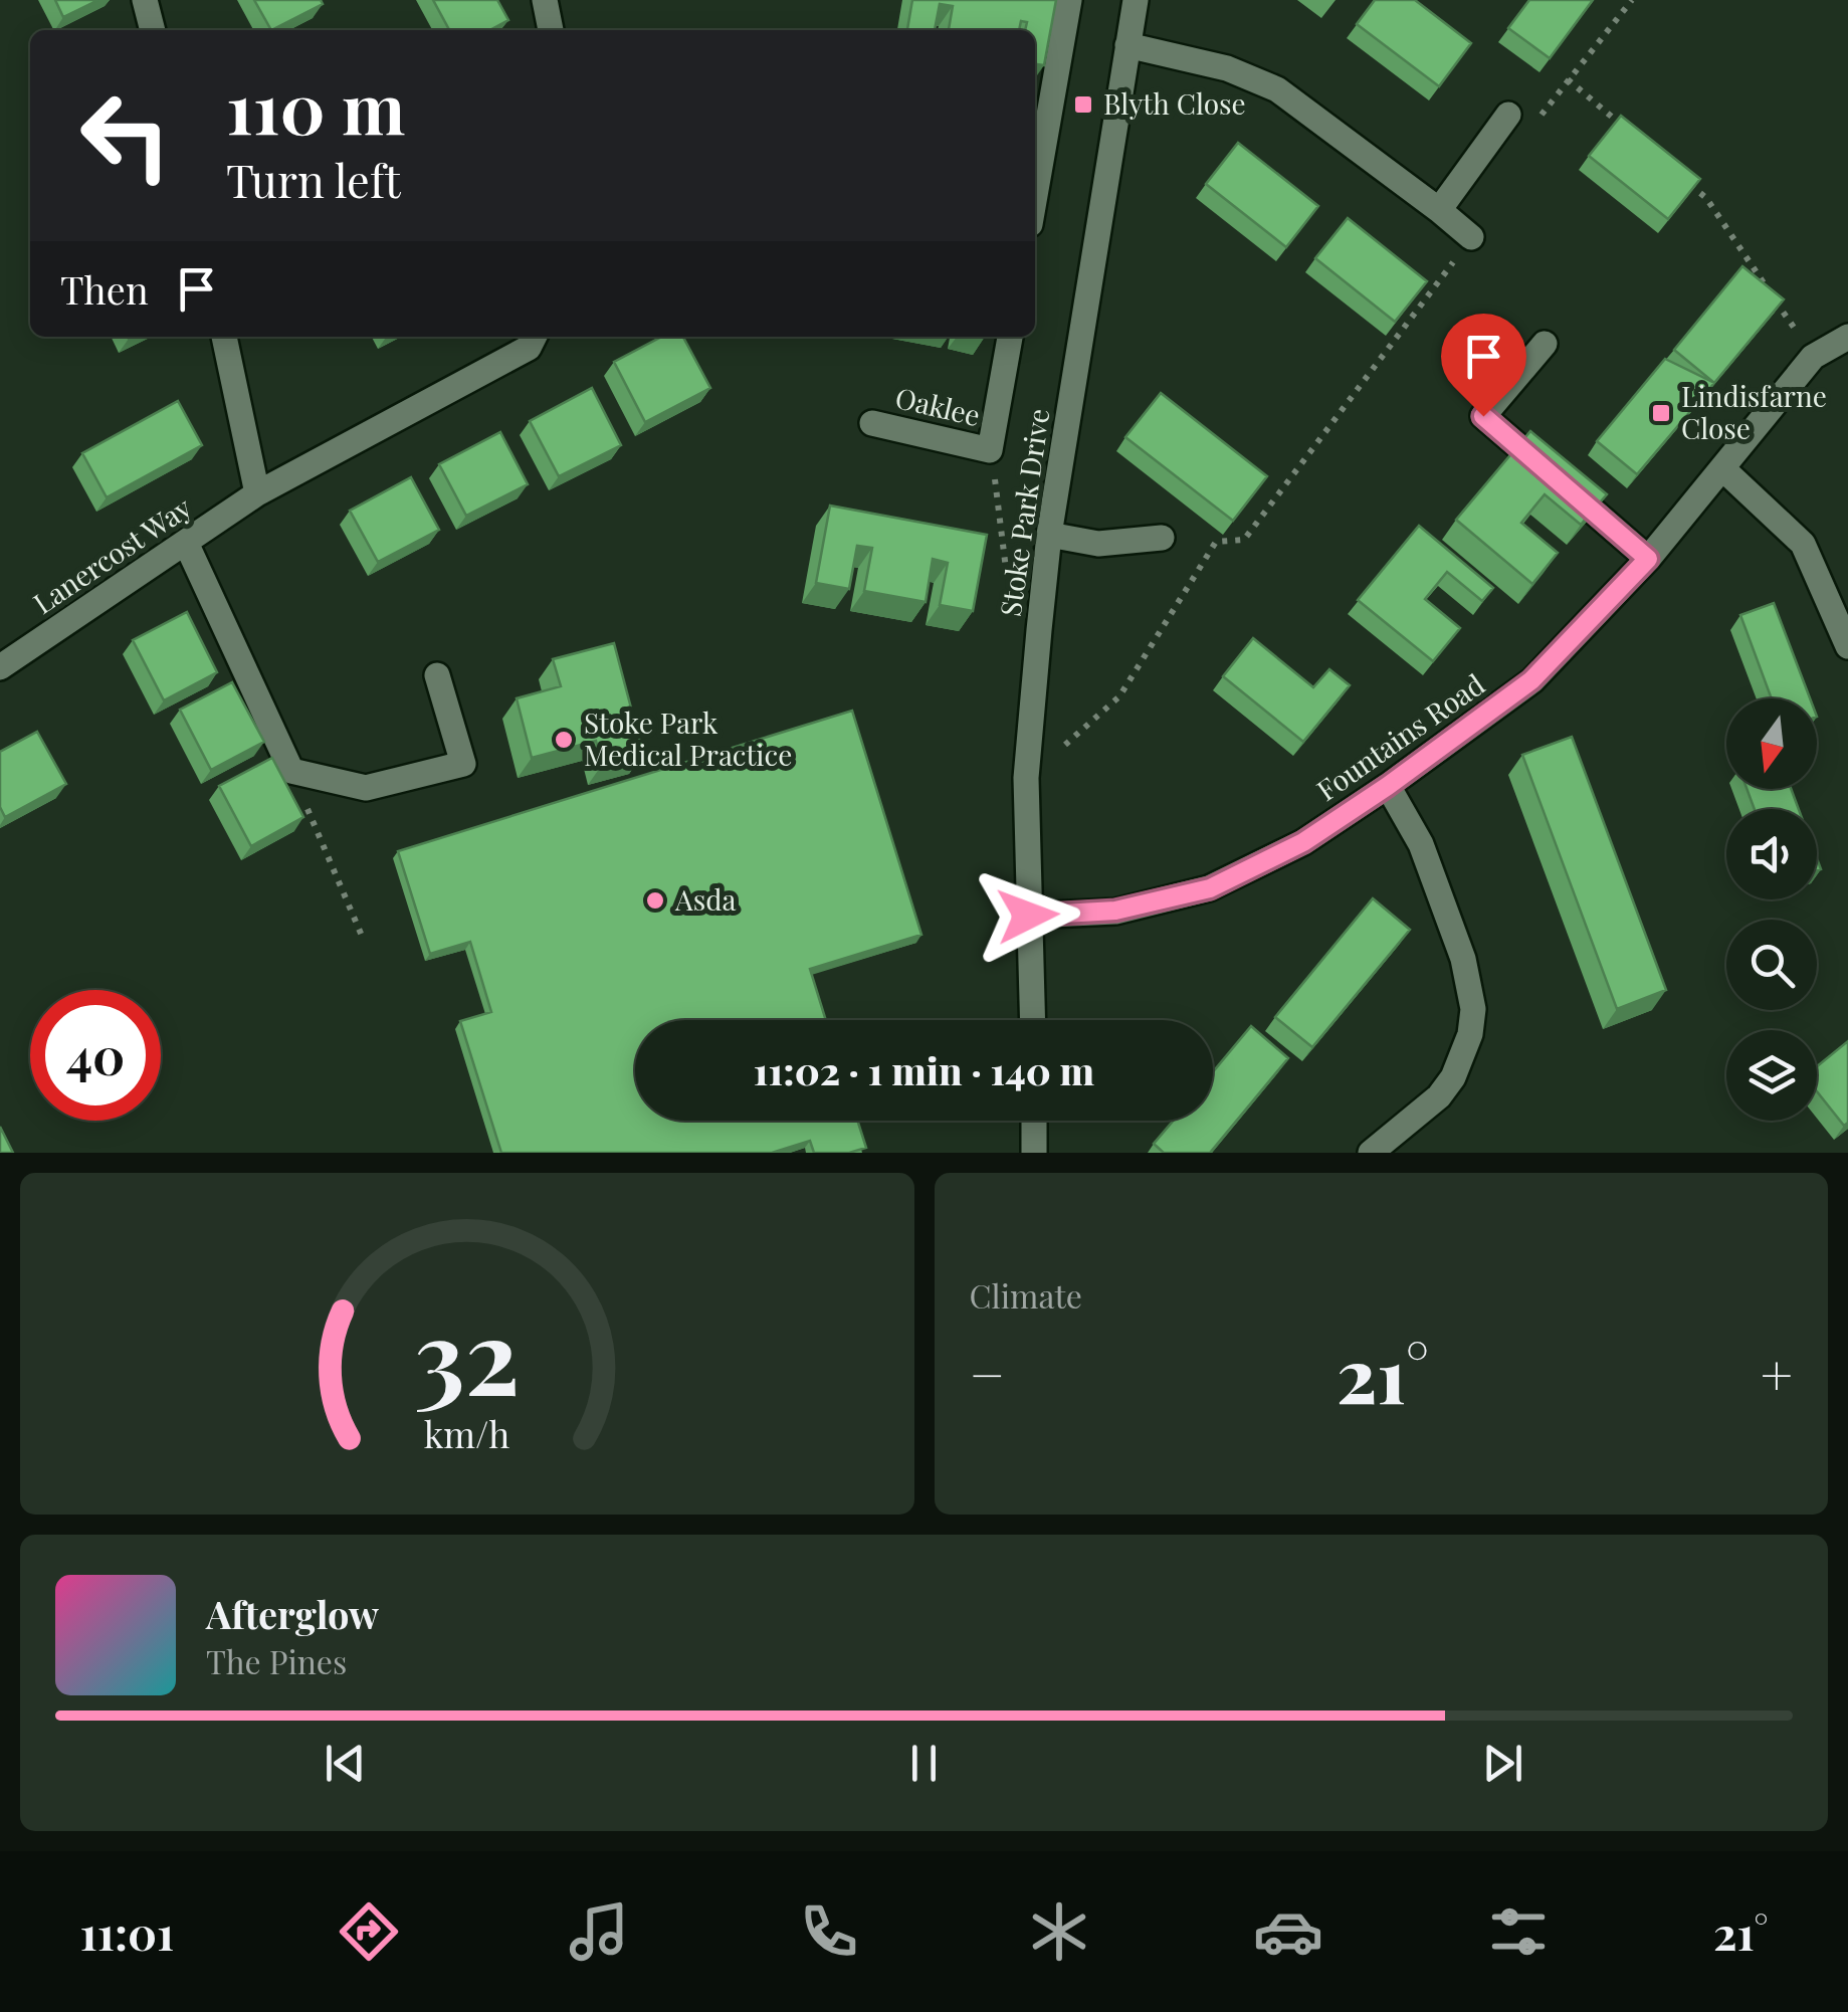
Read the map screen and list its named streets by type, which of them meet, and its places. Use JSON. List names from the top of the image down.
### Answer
{
  "streets": {
    "street": [
      "Oaklee",
      "Stoke Park Drive",
      "Lanercost Way",
      "Fountains Road"
    ]
  },
  "crossings": [
    ["Stoke Park Drive", "Fountains Road"]
  ],
  "places": {
    "transit": ["Blyth Close", "Lindisfarne Close"],
    "other": ["Stoke Park Medical Practice", "Asda"]
  },
  "north": "bottom",
  "page": {
    "turn": ["110 m", "Turn left"],
    "then": "Then",
    "limit": "40",
    "trip": "11:02 · 1 min · 140 m",
    "tile": "Climate",
    "heat": ["−", "21°", "+"],
    "song": ["Afterglow", "The Pines"],
    "tabs": ["11:01", "21°"],
    "gauge": ["32", "km/h"]
  }
}
